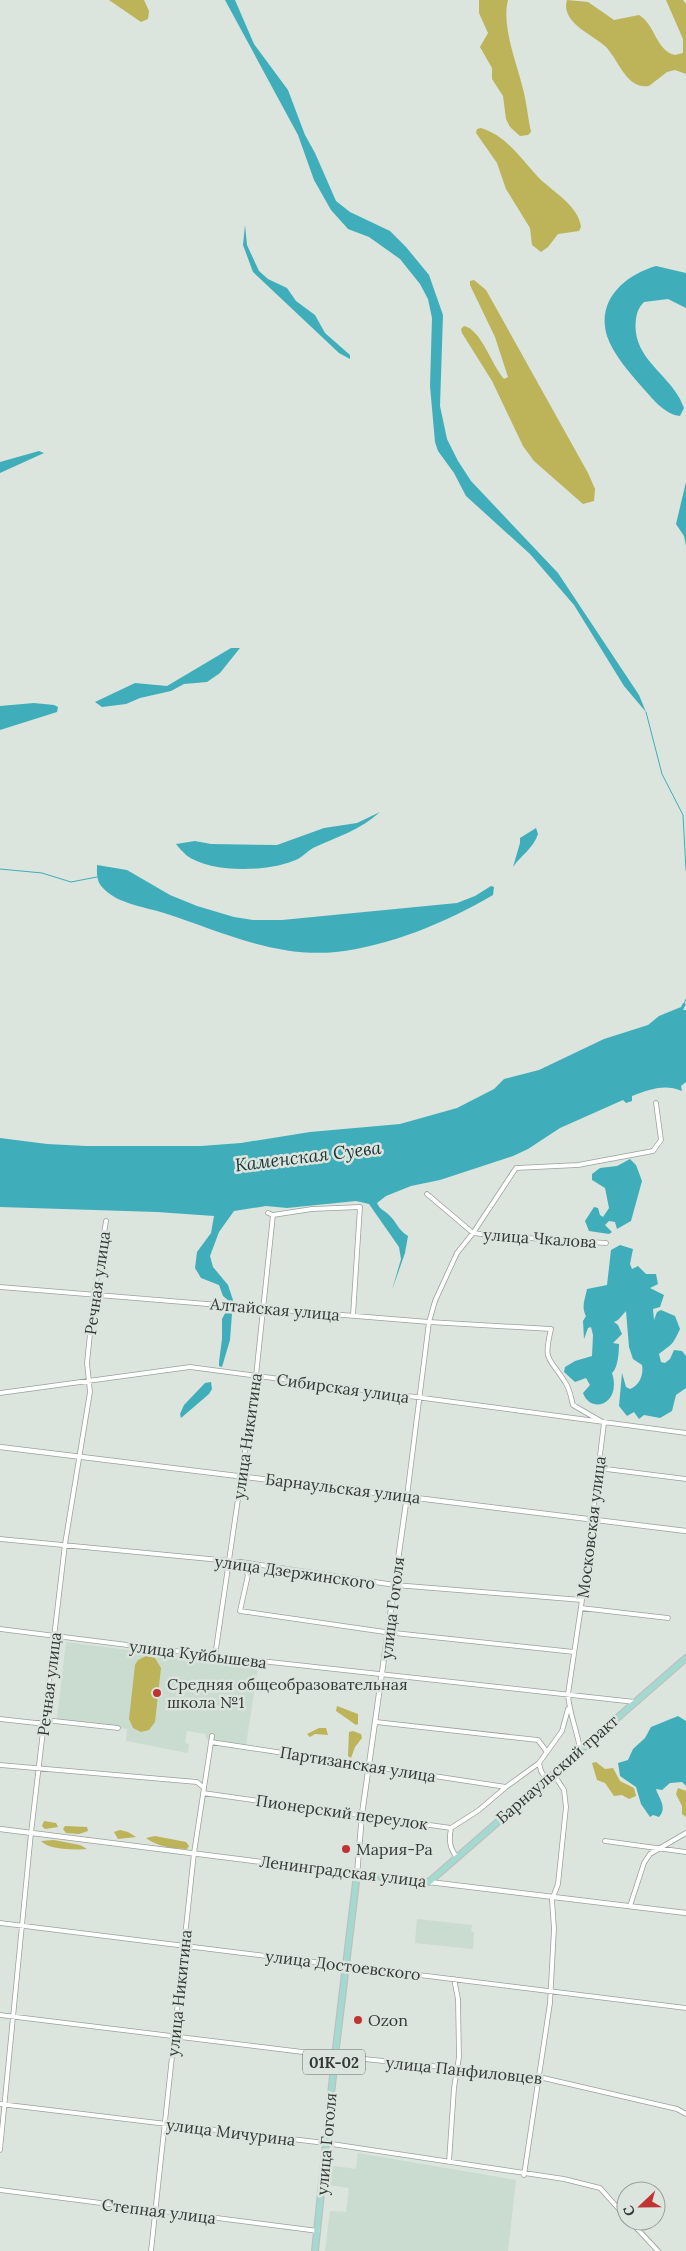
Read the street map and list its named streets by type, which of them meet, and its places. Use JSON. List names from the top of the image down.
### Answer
{
  "streets": {
    "main road": [
      "улица Гоголя",
      "Барнаульский тракт",
      "Ленинградская улица",
      "01К-02"
    ],
    "street": [
      "улица Чкалова",
      "Речная улица",
      "Алтайская улица",
      "Сибирская улица",
      "улица Никитина",
      "Барнаульская улица",
      "Московская улица",
      "улица Дзержинского",
      "улица Куйбышева",
      "Партизанская улица",
      "Пионерский переулок",
      "улица Достоевского",
      "улица Панфиловцев",
      "улица Мичурина",
      "Степная улица"
    ]
  },
  "crossings": [
    ["улица Чкалова", "улица Гоголя"],
    ["Речная улица", "Алтайская улица"],
    ["Речная улица", "Сибирская улица"],
    ["Речная улица", "Барнаульская улица"],
    ["Речная улица", "улица Дзержинского"],
    ["Речная улица", "улица Куйбышева"],
    ["Речная улица", "Пионерский переулок"],
    ["Речная улица", "Ленинградская улица"],
    ["Речная улица", "улица Достоевского"],
    ["Речная улица", "улица Панфиловцев"],
    ["Речная улица", "улица Мичурина"],
    ["Алтайская улица", "Сибирская улица"],
    ["Алтайская улица", "улица Никитина"],
    ["Алтайская улица", "Московская улица"],
    ["Алтайская улица", "улица Гоголя"],
    ["Сибирская улица", "улица Никитина"],
    ["Сибирская улица", "Московская улица"],
    ["Сибирская улица", "улица Гоголя"],
    ["улица Никитина", "Барнаульская улица"],
    ["улица Никитина", "улица Дзержинского"],
    ["улица Никитина", "улица Куйбышева"],
    ["улица Никитина", "Партизанская улица"],
    ["улица Никитина", "Пионерский переулок"],
    ["улица Никитина", "Ленинградская улица"],
    ["улица Никитина", "улица Достоевского"],
    ["улица Никитина", "улица Панфиловцев"],
    ["улица Никитина", "улица Мичурина"],
    ["улица Никитина", "Степная улица"],
    ["Барнаульская улица", "Московская улица"],
    ["Барнаульская улица", "улица Гоголя"],
    ["Московская улица", "улица Дзержинского"],
    ["Московская улица", "улица Куйбышева"],
    ["Московская улица", "Барнаульский тракт"],
    ["улица Дзержинского", "улица Гоголя"],
    ["улица Гоголя", "улица Куйбышева"],
    ["улица Гоголя", "Партизанская улица"],
    ["улица Гоголя", "Пионерский переулок"],
    ["улица Гоголя", "Ленинградская улица"],
    ["улица Гоголя", "улица Достоевского"],
    ["улица Гоголя", "улица Панфиловцев"],
    ["улица Гоголя", "улица Мичурина"],
    ["улица Гоголя", "Степная улица"],
    ["улица Куйбышева", "Барнаульский тракт"],
    ["Барнаульский тракт", "Пионерский переулок"],
    ["Барнаульский тракт", "Ленинградская улица"]
  ],
  "water": ["Каменская Суева"],
  "places": ["Средняя общеобразовательная школа №1", "Мария-Ра", "Ozon"],
  "north": "left"
}
